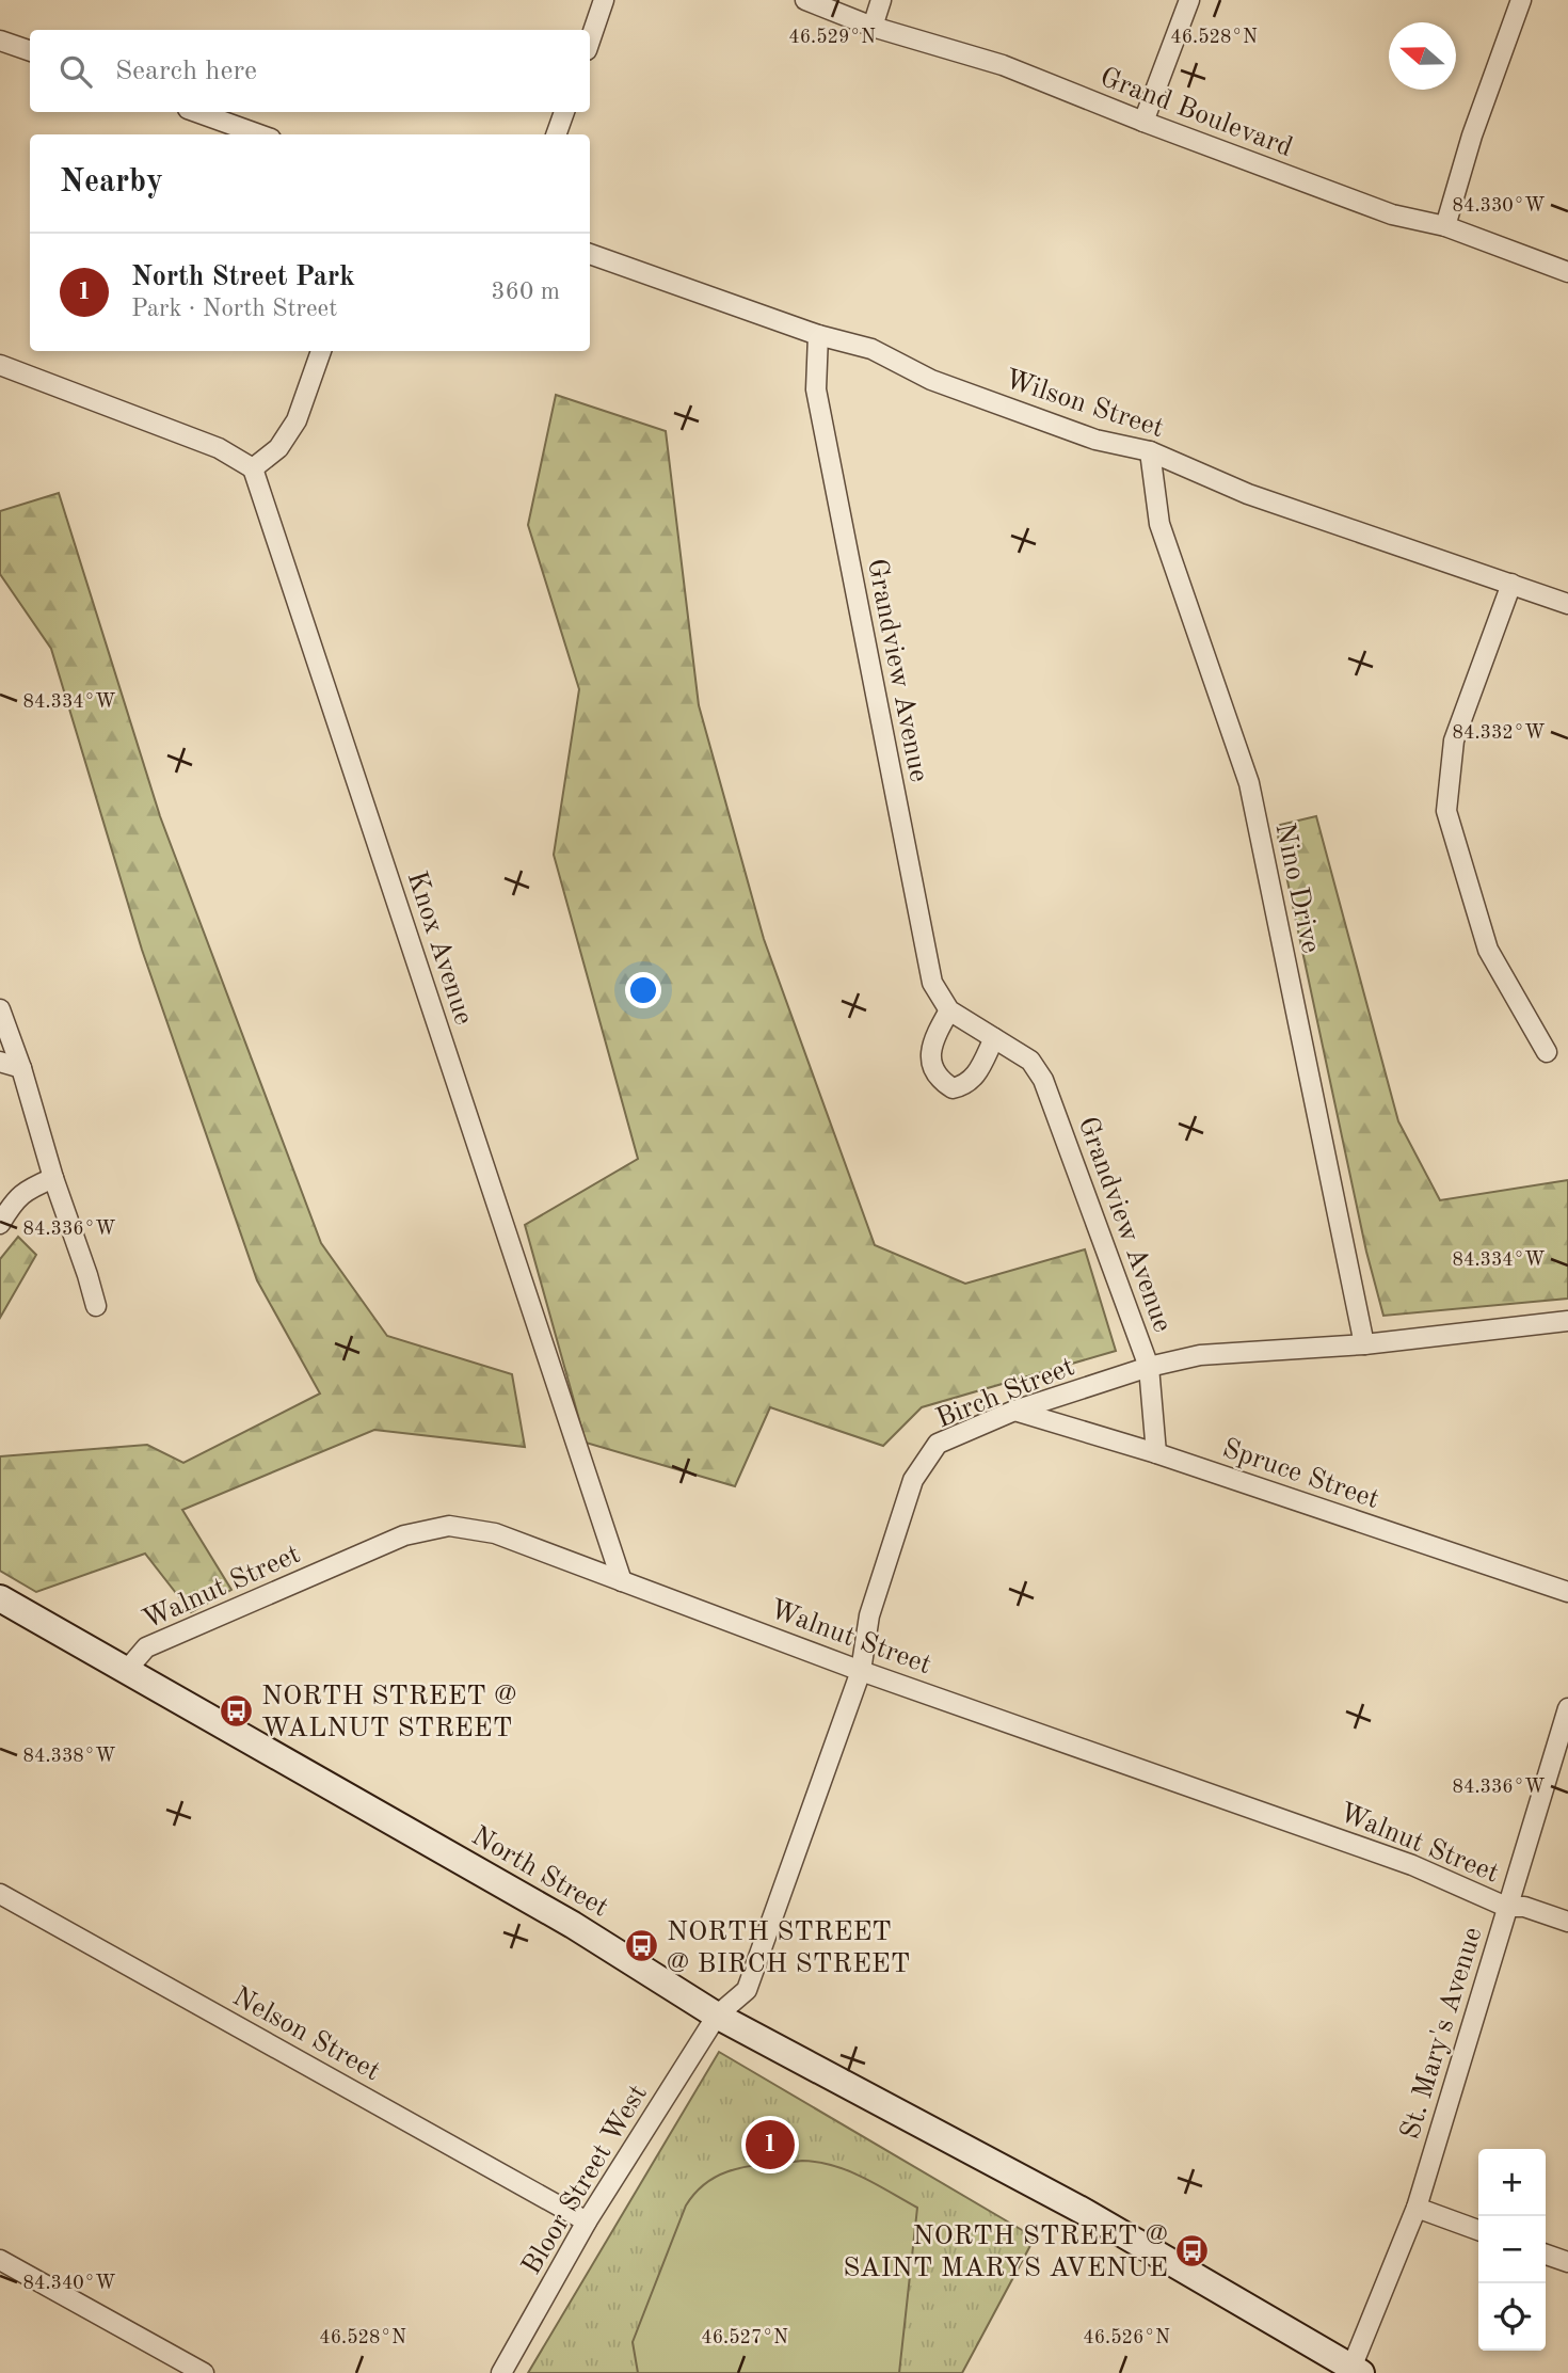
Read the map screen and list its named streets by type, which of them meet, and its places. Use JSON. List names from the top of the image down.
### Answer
{
  "streets": {
    "main road": ["North Street"],
    "street": [
      "Grand Boulevard",
      "Wilson Street",
      "Grandview Avenue",
      "Nino Drive",
      "Knox Avenue",
      "Birch Street",
      "Spruce Street",
      "Walnut Street",
      "Nelson Street",
      "St. Mary's Avenue",
      "Bloor Street West"
    ]
  },
  "crossings": [
    ["Wilson Street", "Grandview Avenue"],
    ["Wilson Street", "Nino Drive"],
    ["Grandview Avenue", "Birch Street"],
    ["Grandview Avenue", "Spruce Street"],
    ["Nino Drive", "Birch Street"],
    ["Knox Avenue", "Walnut Street"],
    ["Birch Street", "Spruce Street"],
    ["Birch Street", "Walnut Street"],
    ["Birch Street", "North Street"],
    ["Birch Street", "Bloor Street West"],
    ["Walnut Street", "North Street"],
    ["Walnut Street", "St. Mary's Avenue"],
    ["North Street", "St. Mary's Avenue"],
    ["North Street", "Bloor Street West"],
    ["Nelson Street", "Bloor Street West"]
  ],
  "places": {
    "bus stop": ["NORTH STREET @ WALNUT STREET", "NORTH STREET @ BIRCH STREET", "NORTH STREET @ SAINT MARYS AVENUE"]
  },
  "north": "left",
  "page": {
    "search": "Search here",
    "heading": "Nearby",
    "list": [
      {
        "mark": "1",
        "name": "North Street Park",
        "note": "Park · North Street",
        "value": "360 m"
      }
    ],
    "pins": "1",
    "map_buttons": ["+", "−"]
  },
  "coordinates": [
    "46.529°N",
    "46.528°N",
    "84.330°W",
    "84.334°W",
    "84.332°W",
    "84.336°W",
    "84.338°W",
    "84.340°W",
    "46.527°N",
    "46.526°N"
  ]
}
